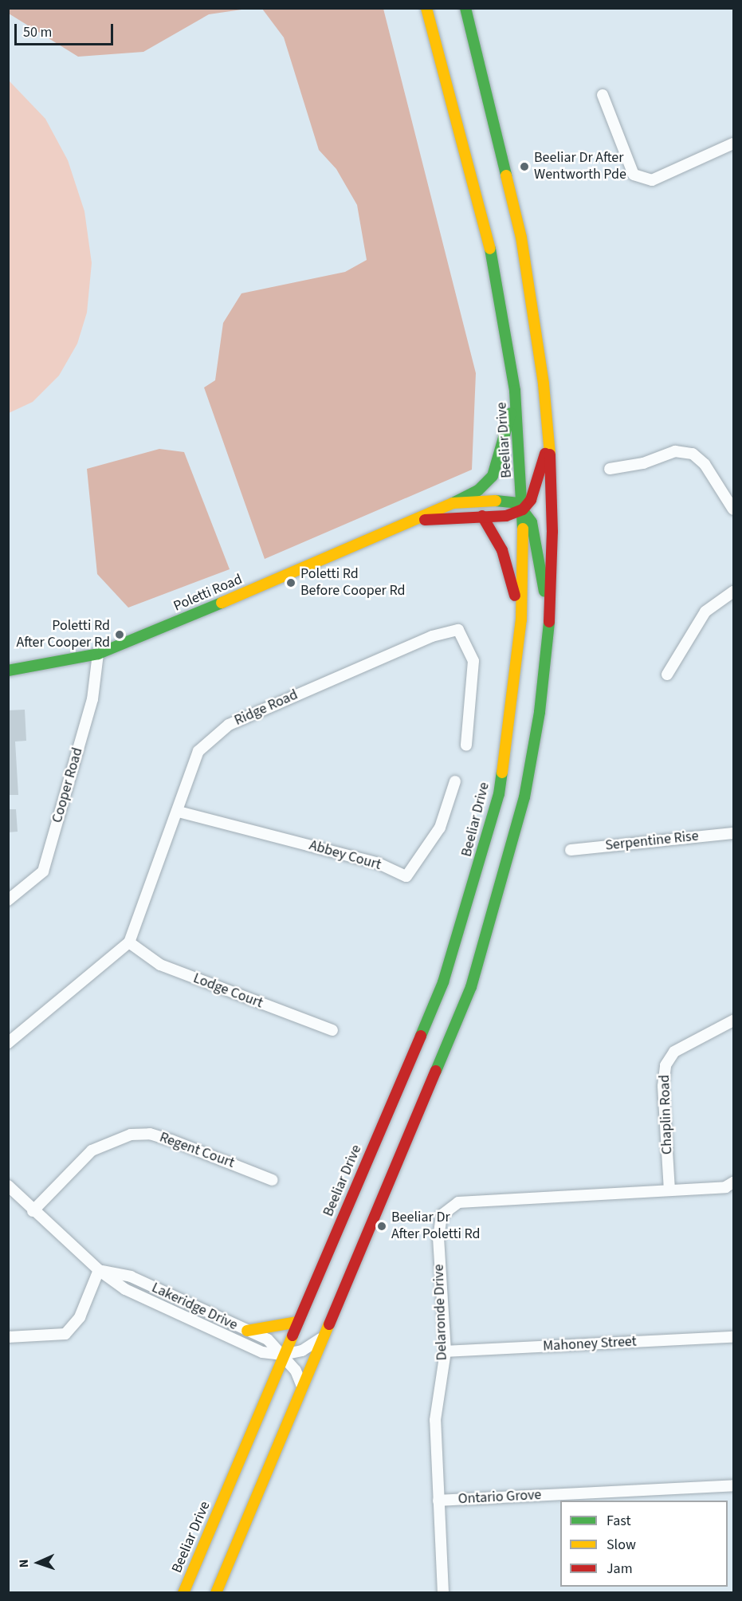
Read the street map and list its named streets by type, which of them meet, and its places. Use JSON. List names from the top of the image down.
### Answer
{
  "streets": {
    "main road": ["Beeliar Drive", "Poletti Road"],
    "street": [
      "Ridge Road",
      "Cooper Road",
      "Serpentine Rise",
      "Abbey Court",
      "Lodge Court",
      "Chaplin Road",
      "Regent Court",
      "Lakeridge Drive",
      "Delaronde Drive",
      "Mahoney Street",
      "Ontario Grove"
    ]
  },
  "crossings": [
    ["Beeliar Drive", "Poletti Road"],
    ["Beeliar Drive", "Lakeridge Drive"],
    ["Poletti Road", "Cooper Road"],
    ["Ridge Road", "Abbey Court"],
    ["Ridge Road", "Lodge Court"],
    ["Chaplin Road", "Delaronde Drive"],
    ["Regent Court", "Lakeridge Drive"],
    ["Delaronde Drive", "Mahoney Street"],
    ["Delaronde Drive", "Ontario Grove"]
  ],
  "places": [
    "Beeliar Dr After Wentworth Pde",
    "Poletti Rd Before Cooper Rd",
    "Poletti Rd After Cooper Rd",
    "Beeliar Dr After Poletti Rd"
  ],
  "legend": ["Fast", "Slow", "Jam"],
  "scale_bar": "50 m",
  "north": "left"
}
